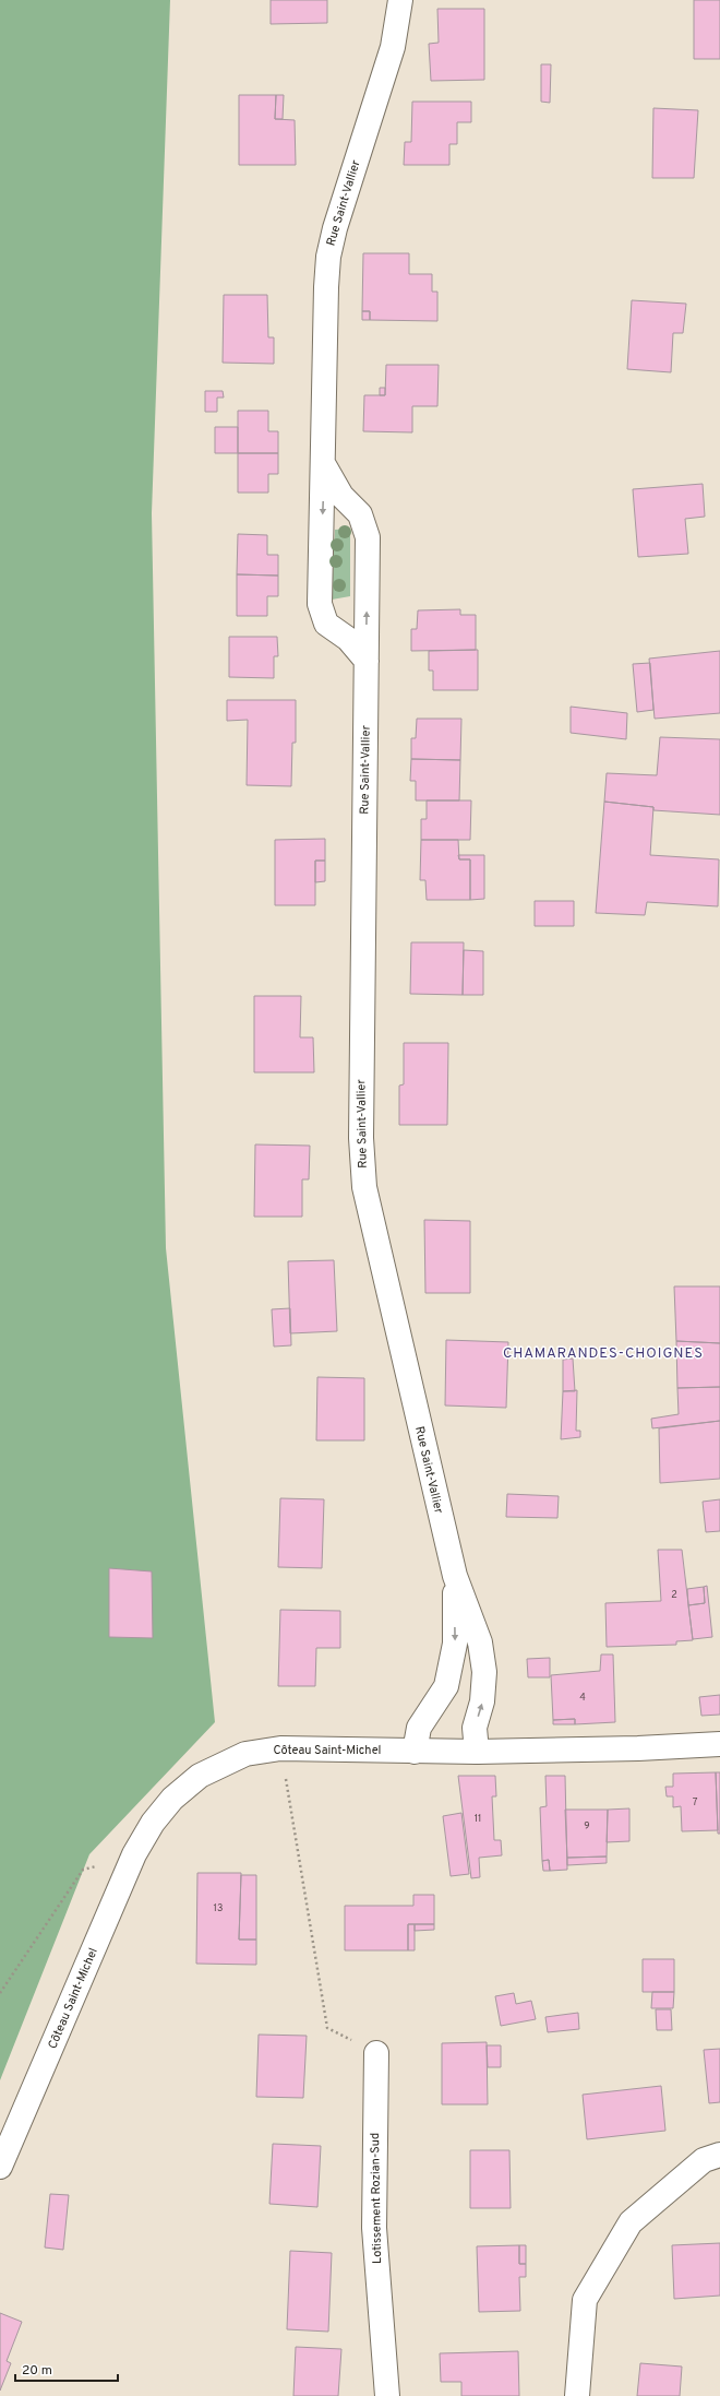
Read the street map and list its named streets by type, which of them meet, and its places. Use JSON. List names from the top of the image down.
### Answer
{
  "streets": {
    "street": ["Rue Saint-Vallier", "Côteau Saint-Michel", "Lotissement Rozian-Sud"]
  },
  "crossings": [
    ["Rue Saint-Vallier", "Côteau Saint-Michel"]
  ],
  "districts": ["CHAMARANDES-CHOIGNES"],
  "house_numbers": [
    "2",
    "4",
    "7",
    "11",
    "9",
    "13"
  ],
  "scale_bar": "20 m"
}
